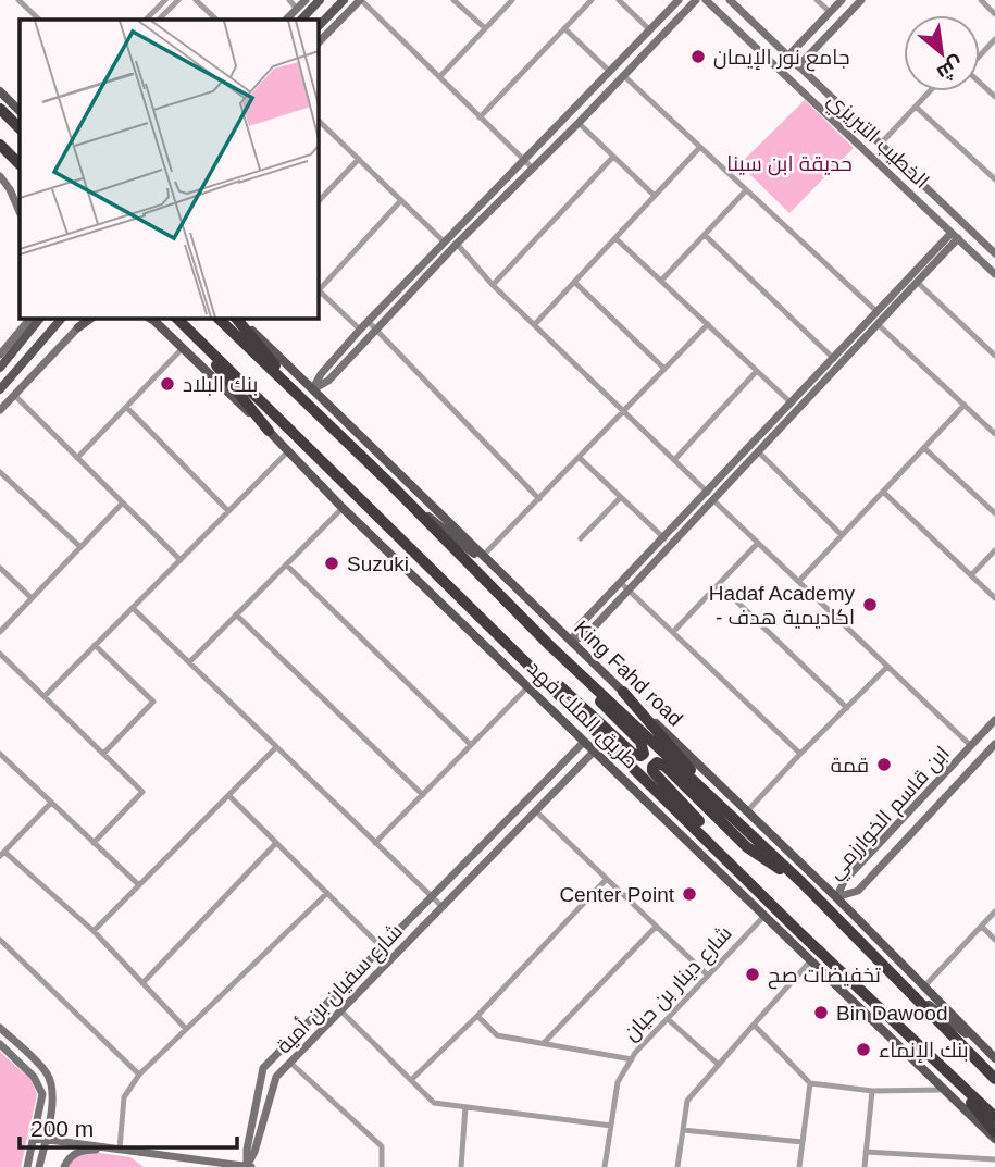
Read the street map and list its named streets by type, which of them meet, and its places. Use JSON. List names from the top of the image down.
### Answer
{
  "streets": {
    "highway": ["طريق الملك فهد"],
    "main road": ["King Fahd road"],
    "street": [
      "الخطيب التبريزي",
      "ابن قاسم الخوارزمي",
      "شارع دينار بن حيان",
      "شارع سفيان بن أمية"
    ]
  },
  "crossings": [
    ["King Fahd road", "طريق الملك فهد"],
    ["King Fahd road", "ابن قاسم الخوارزمي"],
    ["طريق الملك فهد", "شارع دينار بن حيان"],
    ["طريق الملك فهد", "شارع سفيان بن أمية"]
  ],
  "parks": ["حديقة ابن سينا"],
  "places": [
    "جامع نور الإيمان",
    "بنك البلاد",
    "Suzuki",
    "Hadaf Academy - اكاديمية هدف",
    "قمة",
    "Center Point",
    "تخفيضات صح",
    "Bin Dawood",
    "بنك الإنماء"
  ],
  "scale_bar": "200 m",
  "north": "bottom right"
}
